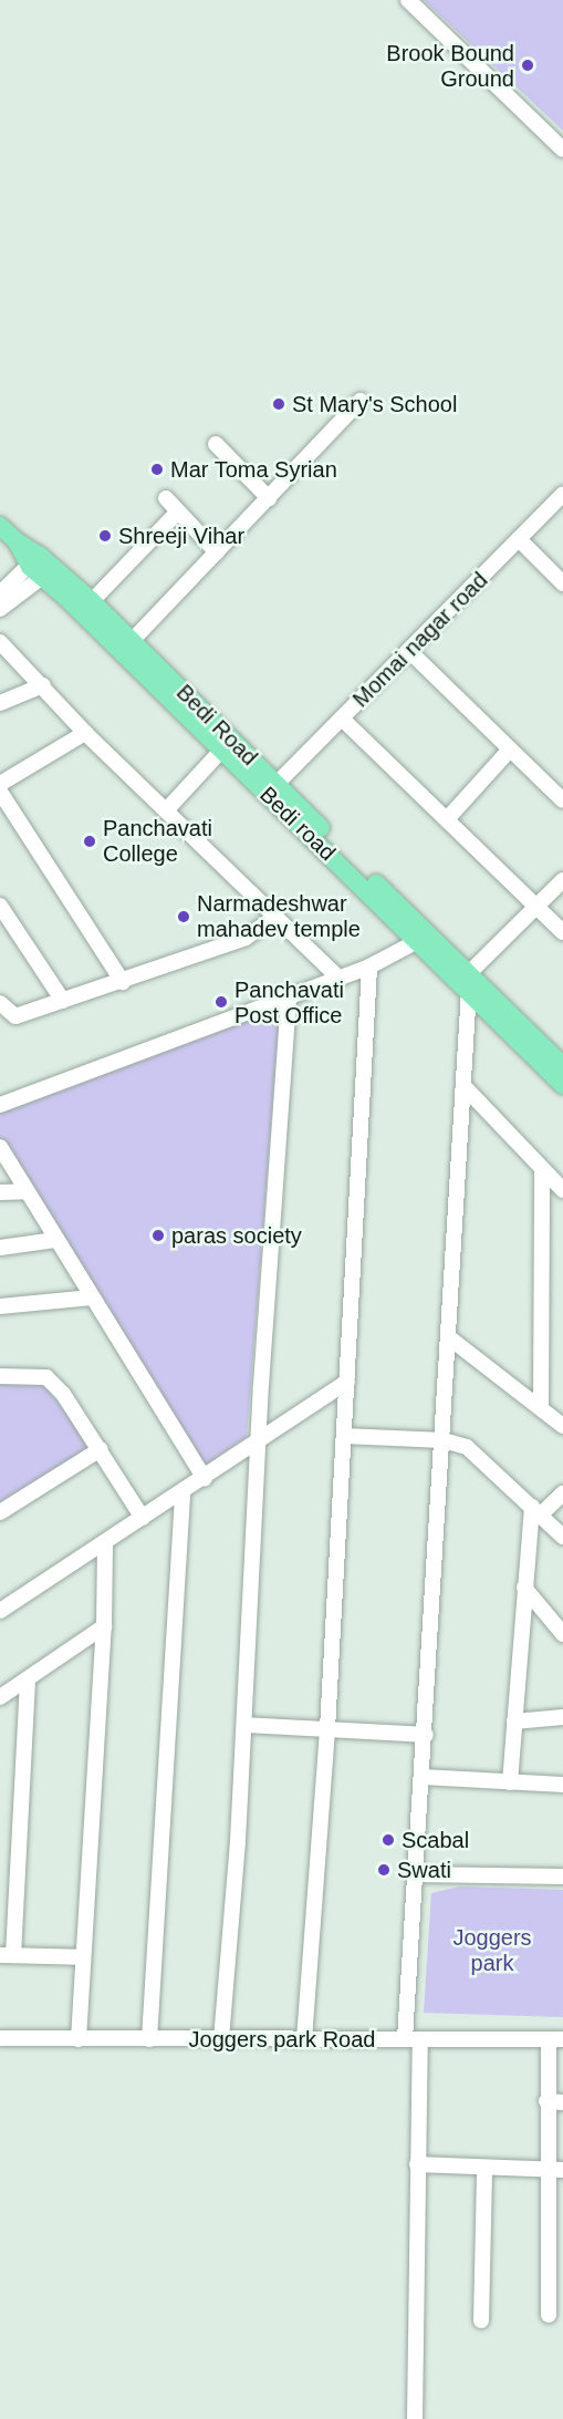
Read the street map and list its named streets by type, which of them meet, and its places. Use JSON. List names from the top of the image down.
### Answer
{
  "streets": {
    "main road": ["Bedi Road", "Bedi road"],
    "street": ["Momai nagar road", "Joggers park Road"]
  },
  "crossings": [
    ["Momai nagar road", "Bedi Road"],
    ["Bedi Road", "Bedi road"]
  ],
  "parks": ["Joggers park"],
  "places": [
    "Brook Bound Ground",
    "St Mary's School",
    "Mar Toma Syrian",
    "Shreeji Vihar",
    "Panchavati College",
    "Narmadeshwar mahadev temple",
    "Panchavati Post Office",
    "paras society",
    "Scabal",
    "Swati"
  ]
}
